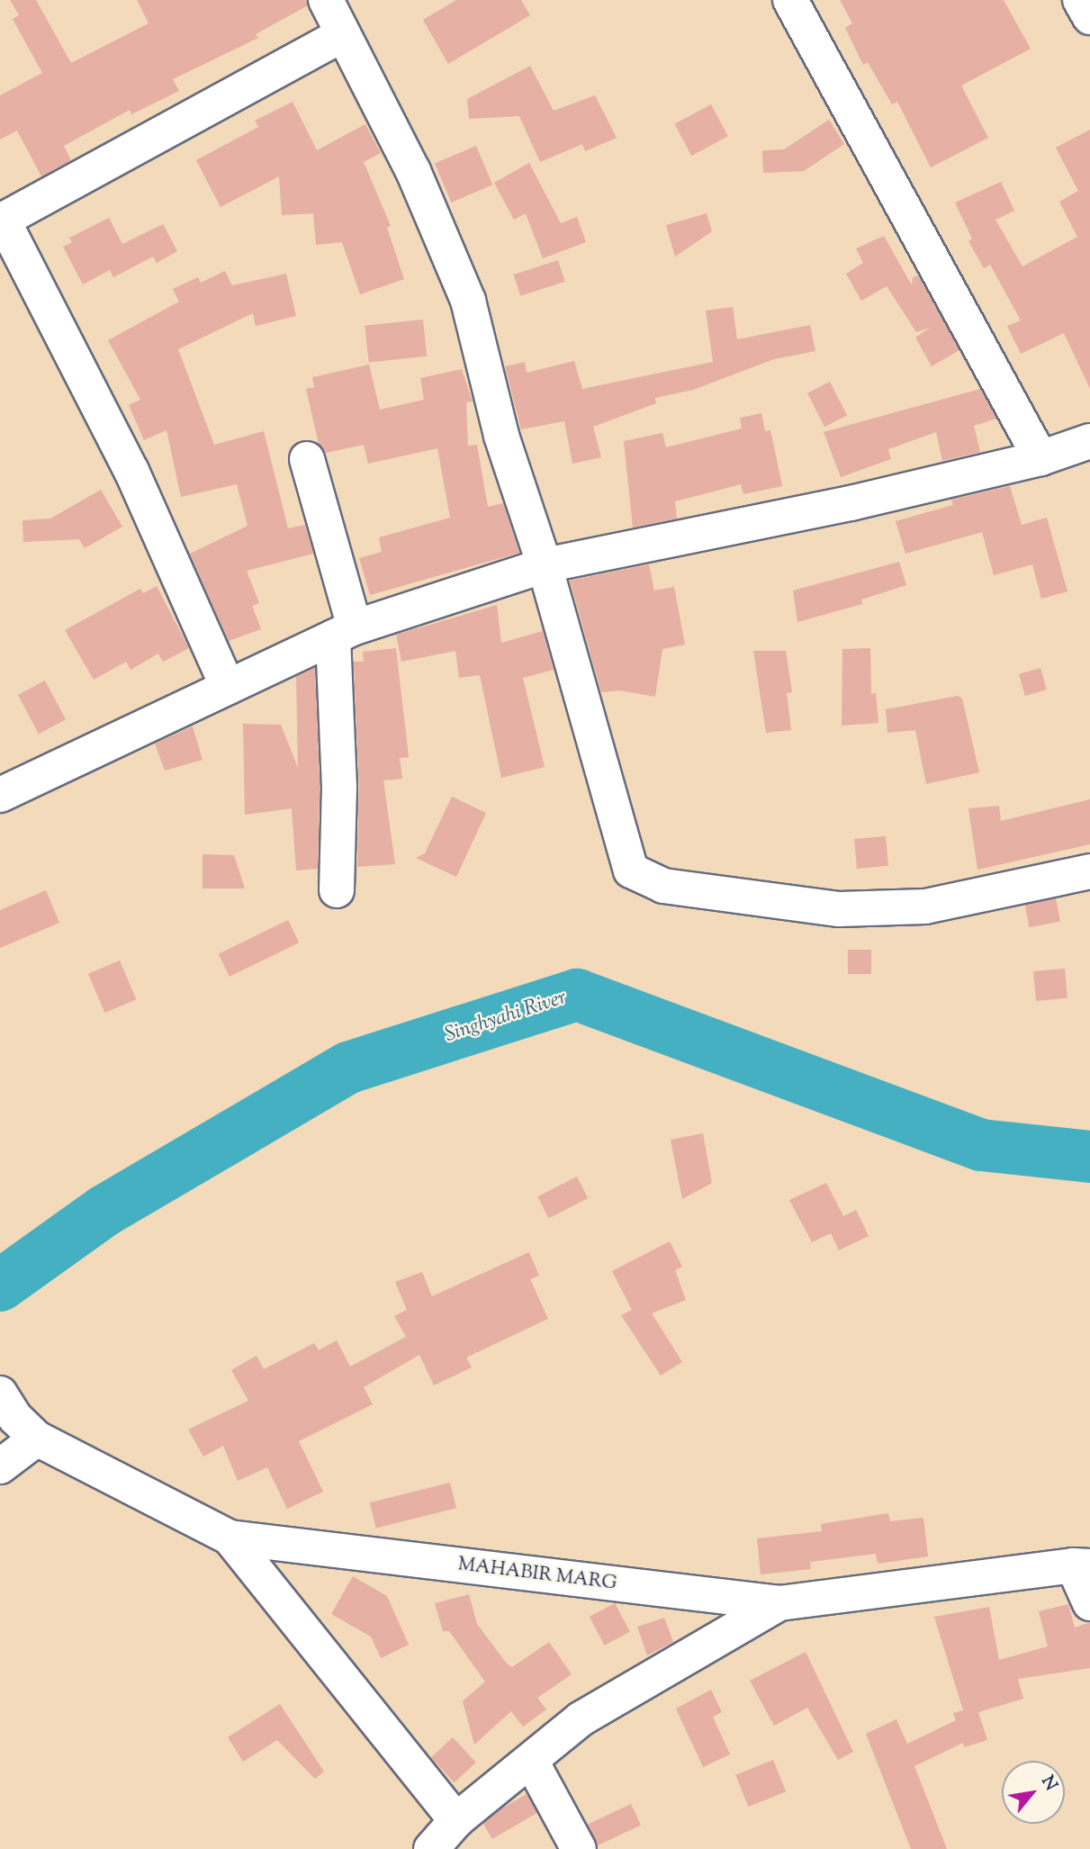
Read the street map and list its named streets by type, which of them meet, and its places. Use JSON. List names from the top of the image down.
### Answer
{
  "streets": {
    "street": ["MAHABIR MARG"]
  },
  "water": ["Singhyahi River"],
  "north": "top right"
}
